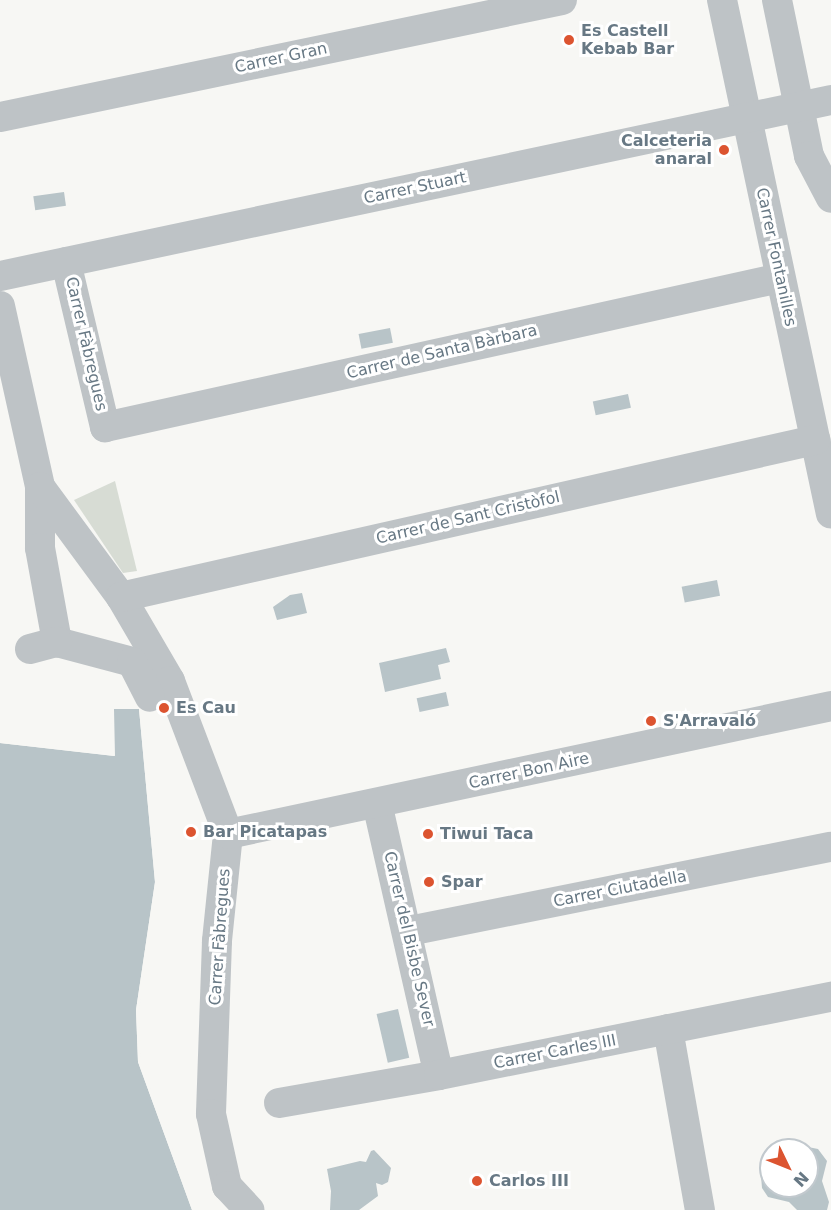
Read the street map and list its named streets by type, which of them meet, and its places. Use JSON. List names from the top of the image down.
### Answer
{
  "streets": {
    "street": [
      "Carrer Gran",
      "Carrer Stuart",
      "Carrer Fontanilles",
      "Carrer Fàbregues",
      "Carrer de Santa Bàrbara",
      "Carrer de Sant Cristòfol",
      "Carrer Bon Aire",
      "Carrer Ciutadella",
      "Carrer del Bisbe Sever",
      "Carrer Carles III"
    ]
  },
  "crossings": [
    ["Carrer Stuart", "Carrer Fontanilles"],
    ["Carrer Stuart", "Carrer Fàbregues"],
    ["Carrer Fontanilles", "Carrer de Santa Bàrbara"],
    ["Carrer Fontanilles", "Carrer de Sant Cristòfol"],
    ["Carrer Fàbregues", "Carrer de Santa Bàrbara"],
    ["Carrer Fàbregues", "Carrer de Sant Cristòfol"],
    ["Carrer Fàbregues", "Carrer Bon Aire"],
    ["Carrer Bon Aire", "Carrer del Bisbe Sever"],
    ["Carrer Ciutadella", "Carrer del Bisbe Sever"],
    ["Carrer del Bisbe Sever", "Carrer Carles III"]
  ],
  "places": [
    "Es Castell Kebab Bar",
    "Calceteria anaral",
    "Es Cau",
    "S'Arravaló",
    "Bar Picatapas",
    "Tiwui Taca",
    "Spar",
    "Carlos III"
  ],
  "north": "bottom right"
}
